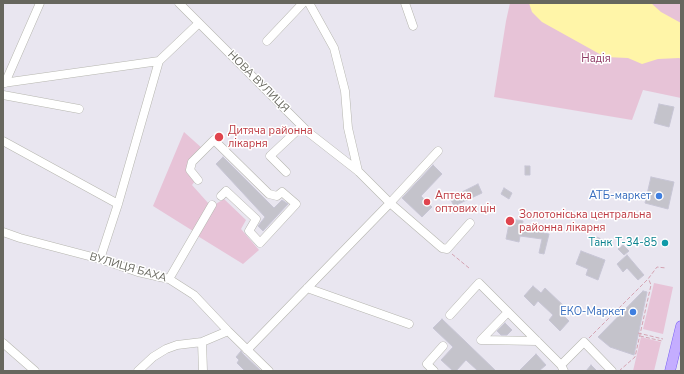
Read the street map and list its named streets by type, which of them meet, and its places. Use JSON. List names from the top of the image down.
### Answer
{
  "streets": {
    "street": ["НОВА ВУЛИЦЯ", "ВУЛИЦЯ БАХА"]
  },
  "parks": ["Надія"],
  "places": [
    "Дитяча районна лікарня",
    "АТБ-маркет",
    "Аптека оптових цін",
    "Золотоніська центральна районна лікарня",
    "Танк Т-34-85",
    "ЕКО-Маркет"
  ]
}
